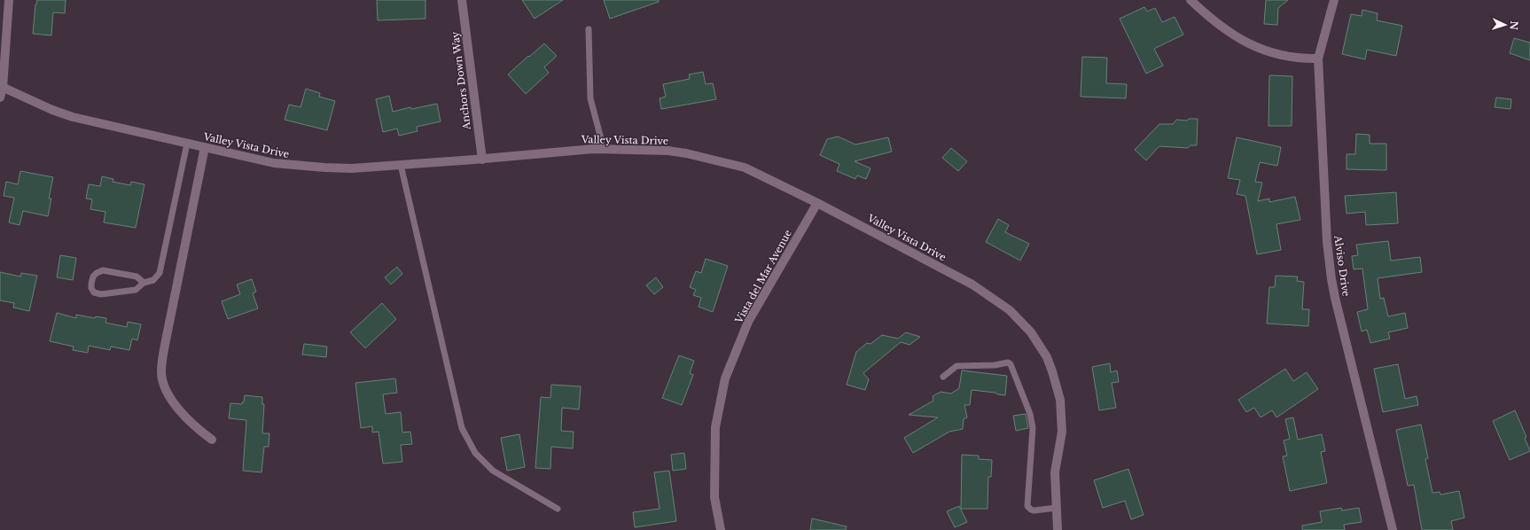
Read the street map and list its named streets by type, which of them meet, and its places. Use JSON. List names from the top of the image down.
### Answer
{
  "streets": {
    "street": [
      "Anchors Down Way",
      "Valley Vista Drive",
      "Alviso Drive",
      "Vista del Mar Avenue"
    ]
  },
  "crossings": [
    ["Anchors Down Way", "Valley Vista Drive"],
    ["Valley Vista Drive", "Vista del Mar Avenue"]
  ],
  "north": "right"
}
